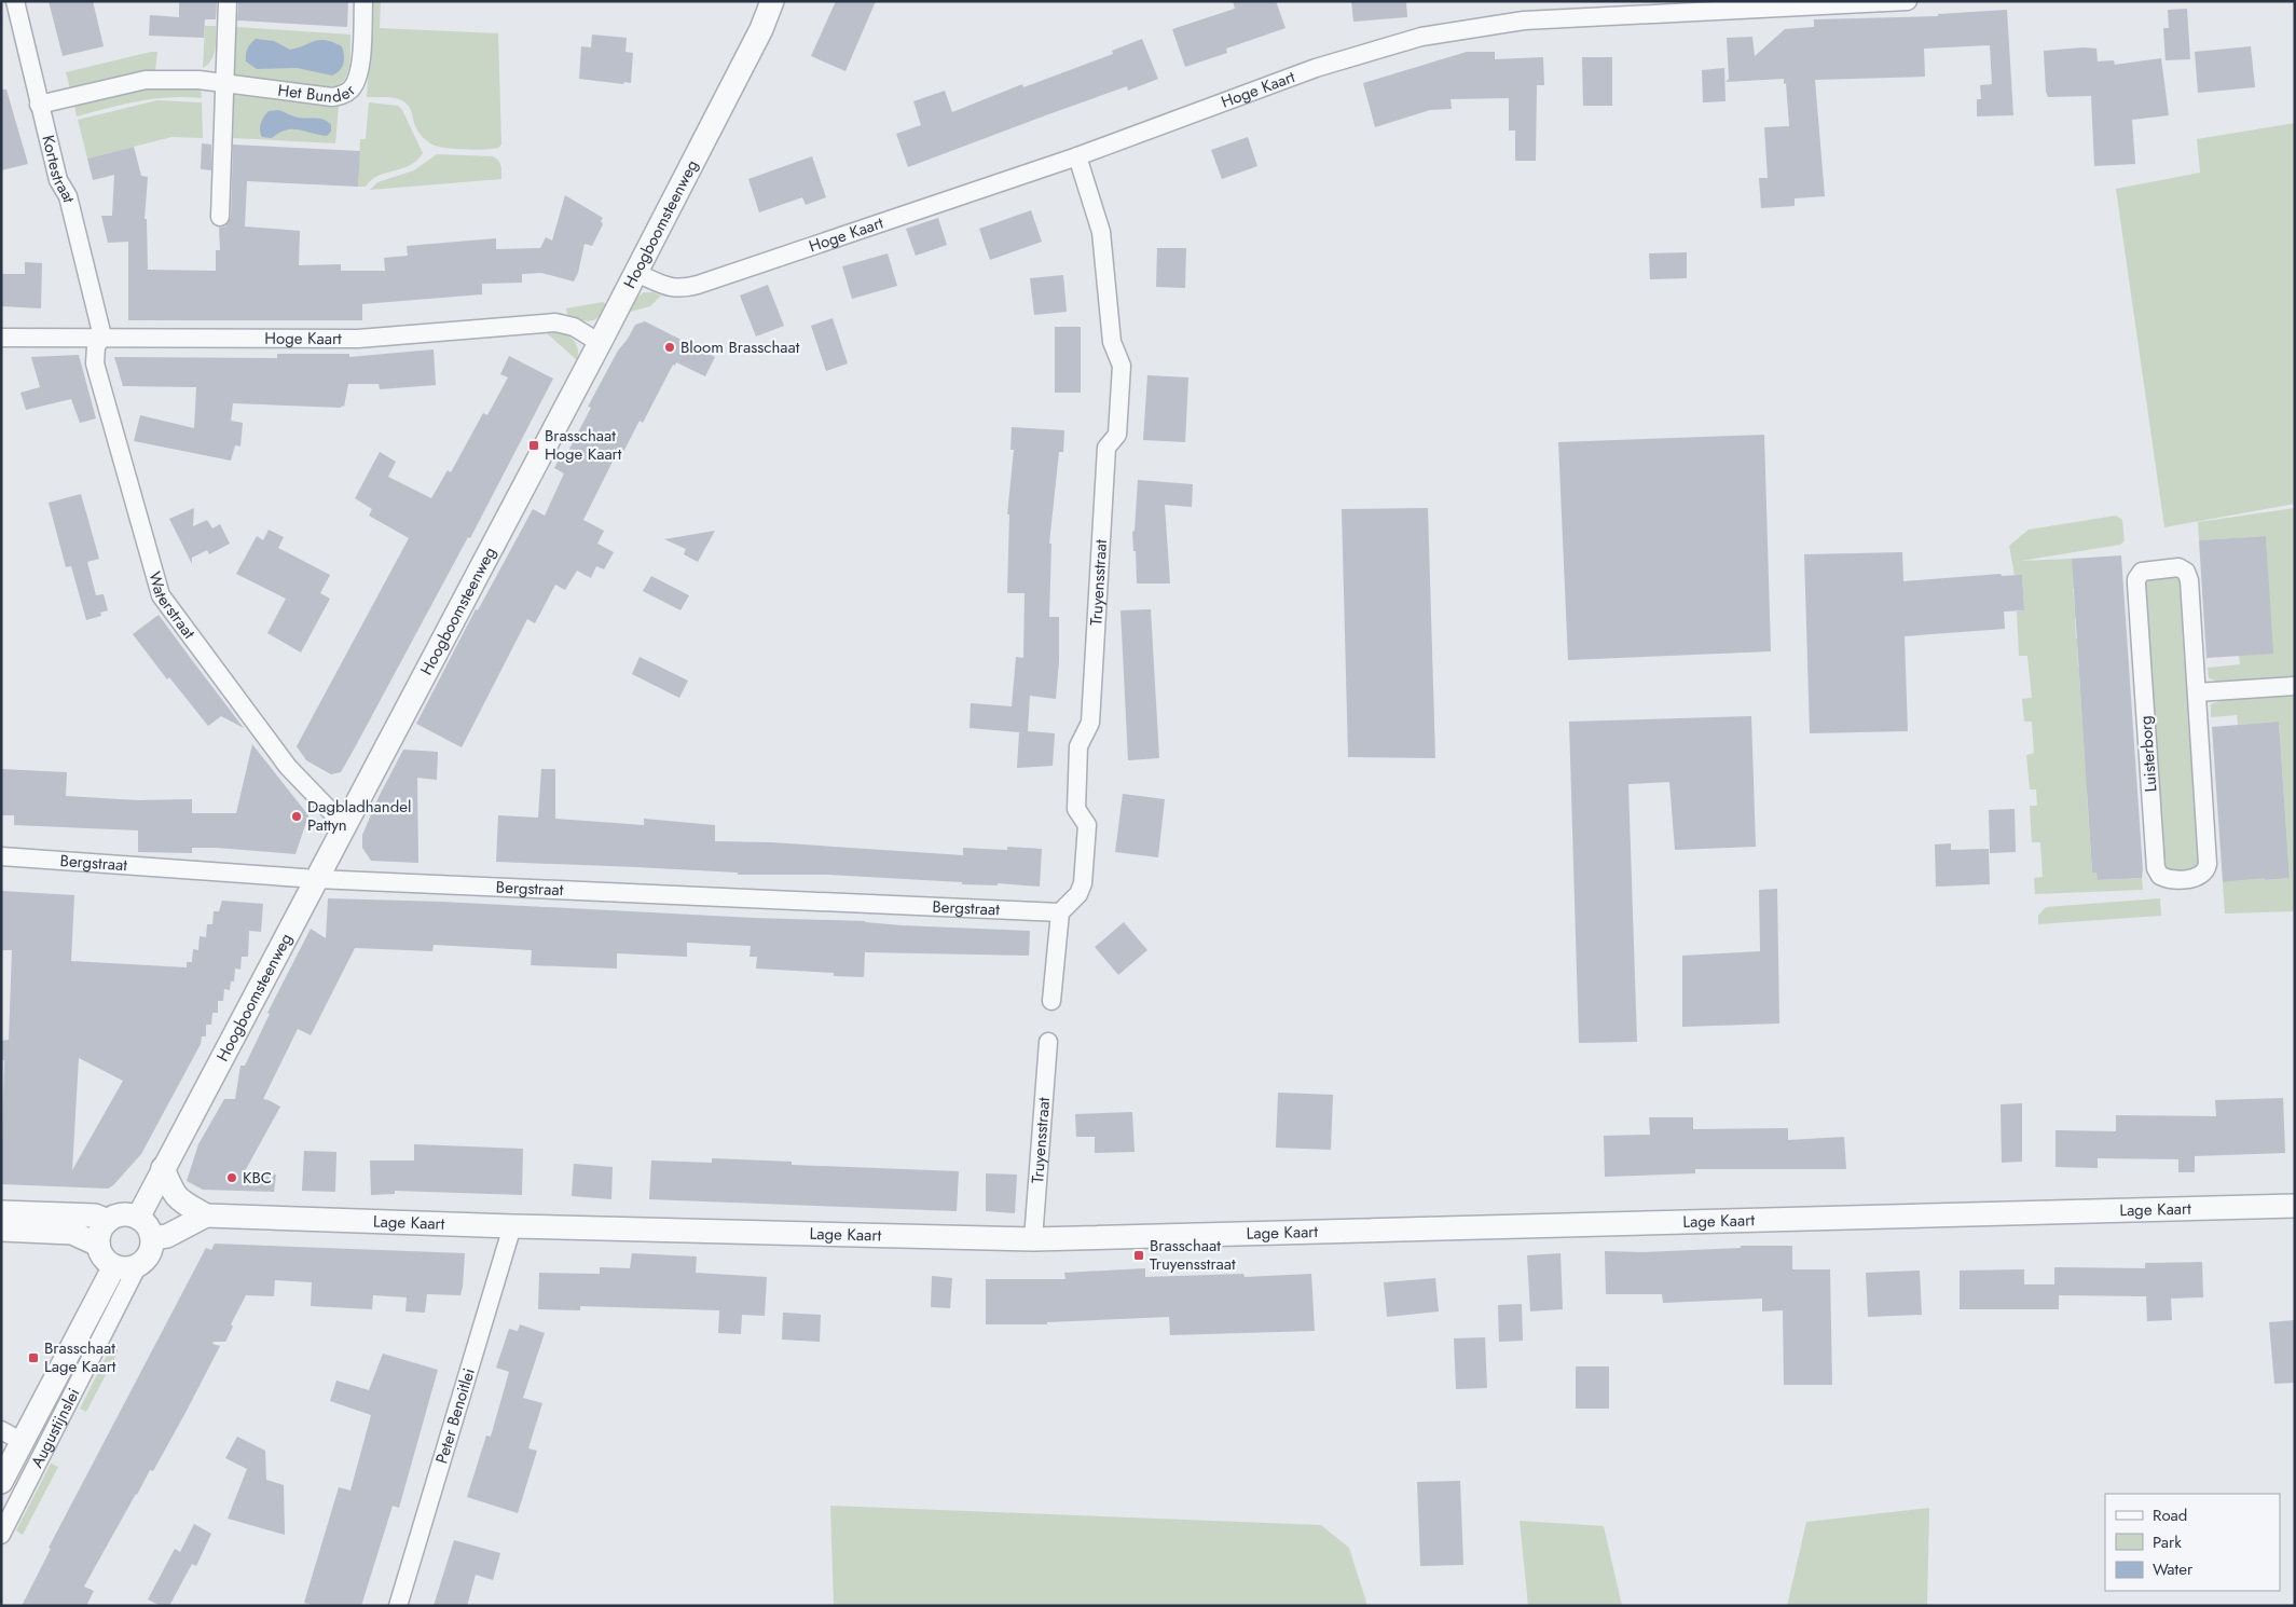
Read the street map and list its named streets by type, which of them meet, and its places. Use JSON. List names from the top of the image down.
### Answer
{
  "streets": {
    "street": [
      "Het Bunder",
      "Hoge Kaart",
      "Kortestraat",
      "Hoogboomsteenweg",
      "Truyensstraat",
      "Waterstraat",
      "Luisterborg",
      "Bergstraat",
      "Lage Kaart",
      "Peter Benoitlei",
      "Augustijnslei"
    ]
  },
  "crossings": [
    ["Het Bunder", "Kortestraat"],
    ["Hoge Kaart", "Kortestraat"],
    ["Hoge Kaart", "Hoogboomsteenweg"],
    ["Hoge Kaart", "Truyensstraat"],
    ["Hoge Kaart", "Waterstraat"],
    ["Kortestraat", "Waterstraat"],
    ["Hoogboomsteenweg", "Waterstraat"],
    ["Hoogboomsteenweg", "Bergstraat"],
    ["Hoogboomsteenweg", "Lage Kaart"],
    ["Hoogboomsteenweg", "Augustijnslei"],
    ["Truyensstraat", "Bergstraat"],
    ["Truyensstraat", "Lage Kaart"],
    ["Lage Kaart", "Peter Benoitlei"]
  ],
  "places": {
    "other": ["Bloom Brasschaat", "Dagbladhandel Pattyn", "KBC"],
    "transit": ["Brasschaat Hoge Kaart", "Brasschaat Truyensstraat", "Brasschaat Lage Kaart"]
  },
  "legend": ["Road", "Park", "Water"]
}
